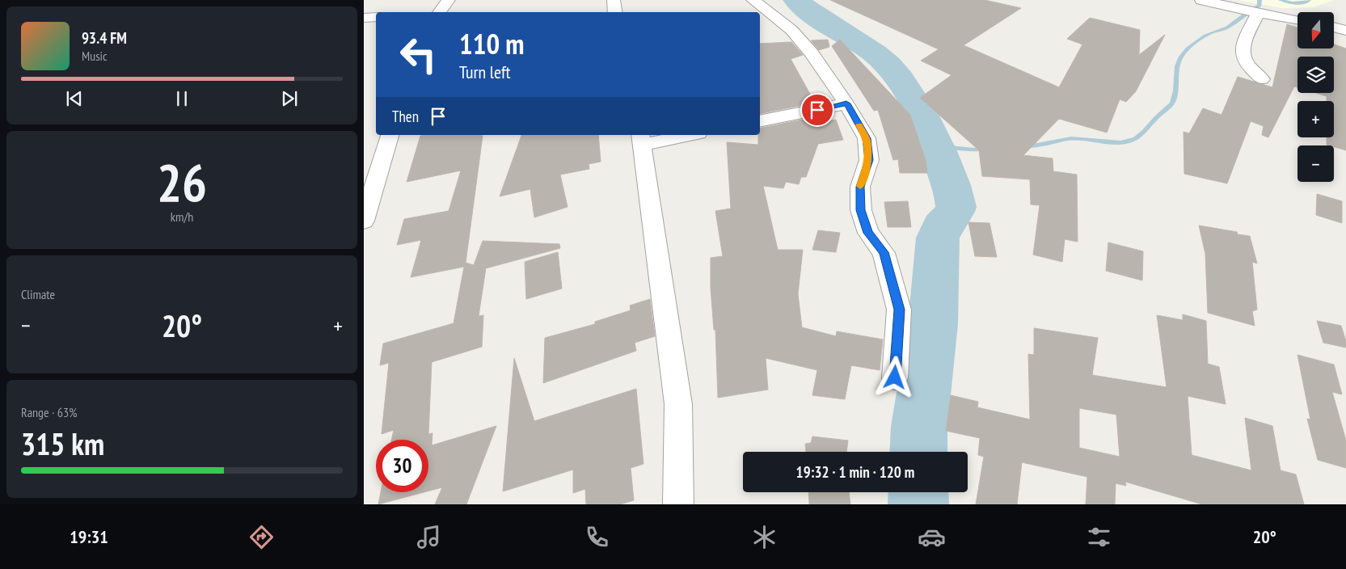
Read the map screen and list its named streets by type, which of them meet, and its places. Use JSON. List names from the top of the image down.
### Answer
{
  "north": "bottom",
  "page": {
    "map_buttons": ["+", "−"],
    "turn": ["110 m", "Turn left"],
    "song": ["93.4 FM", "Music"],
    "then": "Then",
    "tile": [
      ["26", "km/h"],
      "Climate",
      ["Range · 63%", "315 km"]
    ],
    "heat": ["−", "20°", "+"],
    "limit": "30",
    "trip": "19:32 · 1 min · 120 m",
    "tabs": ["19:31", "20°"]
  }
}
